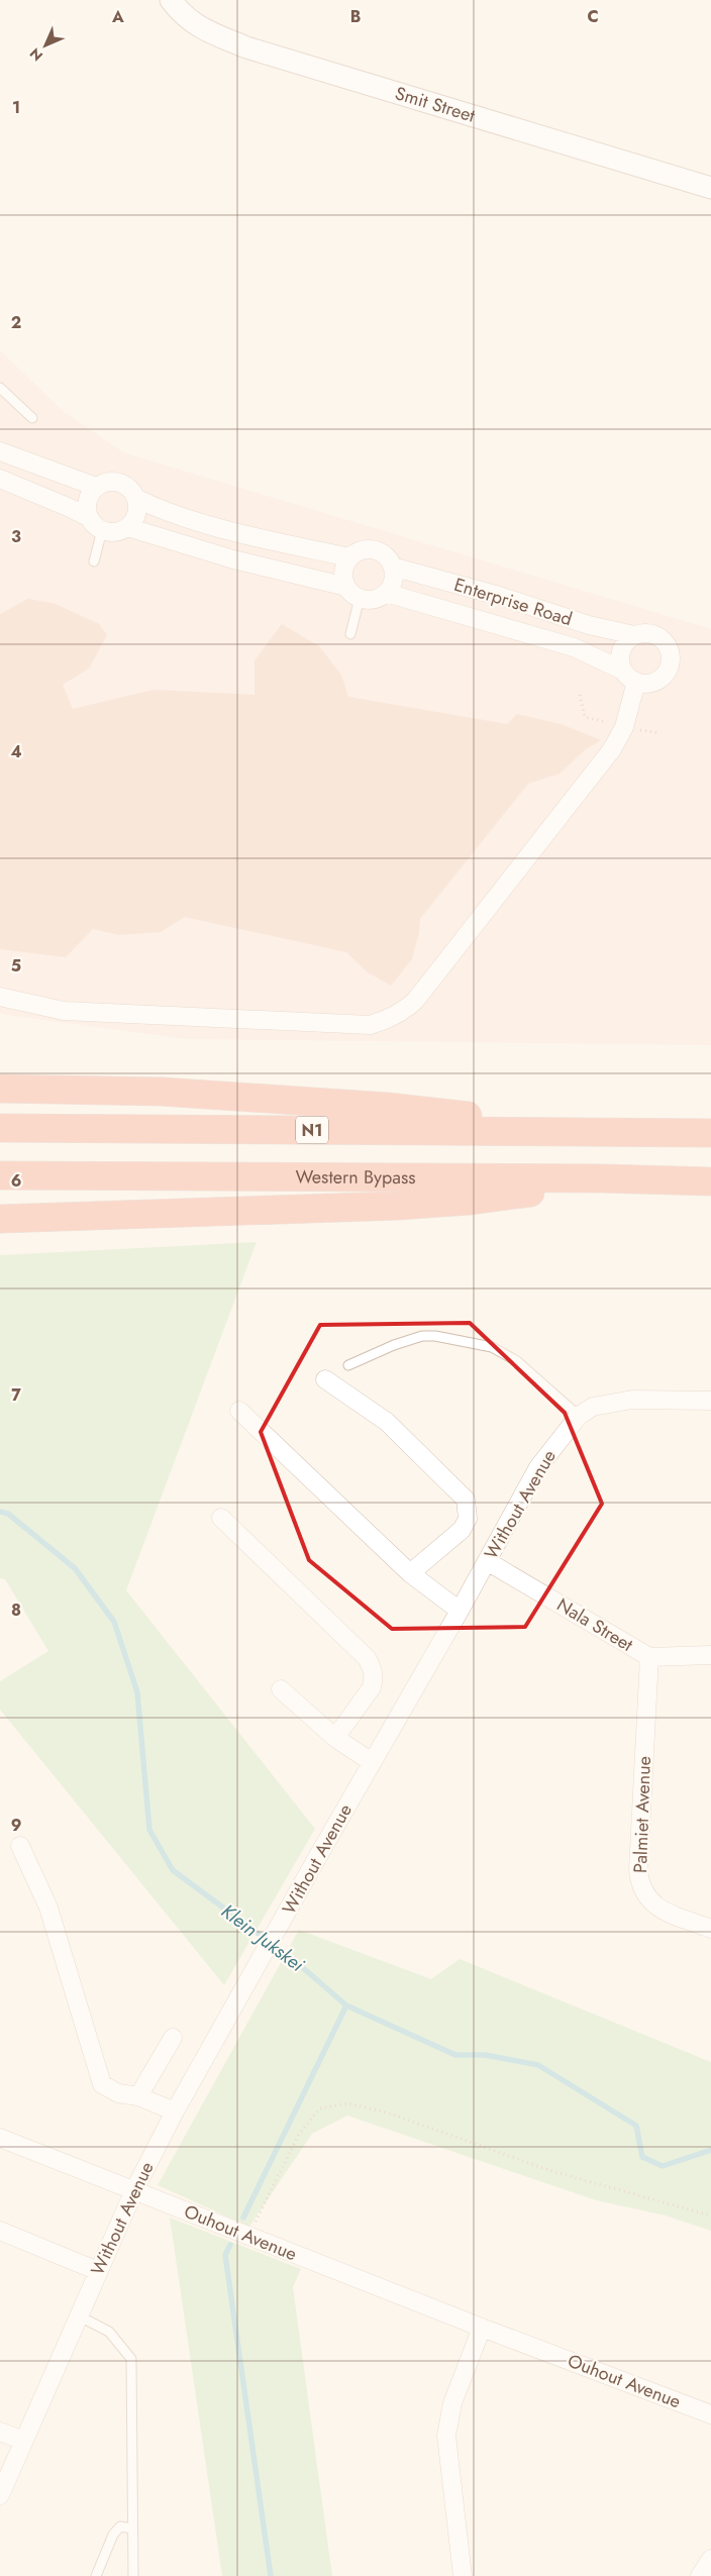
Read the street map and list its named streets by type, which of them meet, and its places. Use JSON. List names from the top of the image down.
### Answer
{
  "streets": {
    "highway": ["N1", "Western Bypass"],
    "street": [
      "Smit Street",
      "Enterprise Road",
      "Without Avenue",
      "Nala Street",
      "Palmiet Avenue",
      "Ouhout Avenue"
    ]
  },
  "crossings": [
    ["Without Avenue", "Nala Street"],
    ["Without Avenue", "Ouhout Avenue"],
    ["Nala Street", "Palmiet Avenue"]
  ],
  "water": ["Klein Jukskei"],
  "north": "bottom left",
  "grid": {
    "columns": ["A", "B", "C"],
    "rows": [
      "1",
      "2",
      "3",
      "4",
      "5",
      "6",
      "7",
      "8",
      "9"
    ]
  }
}
